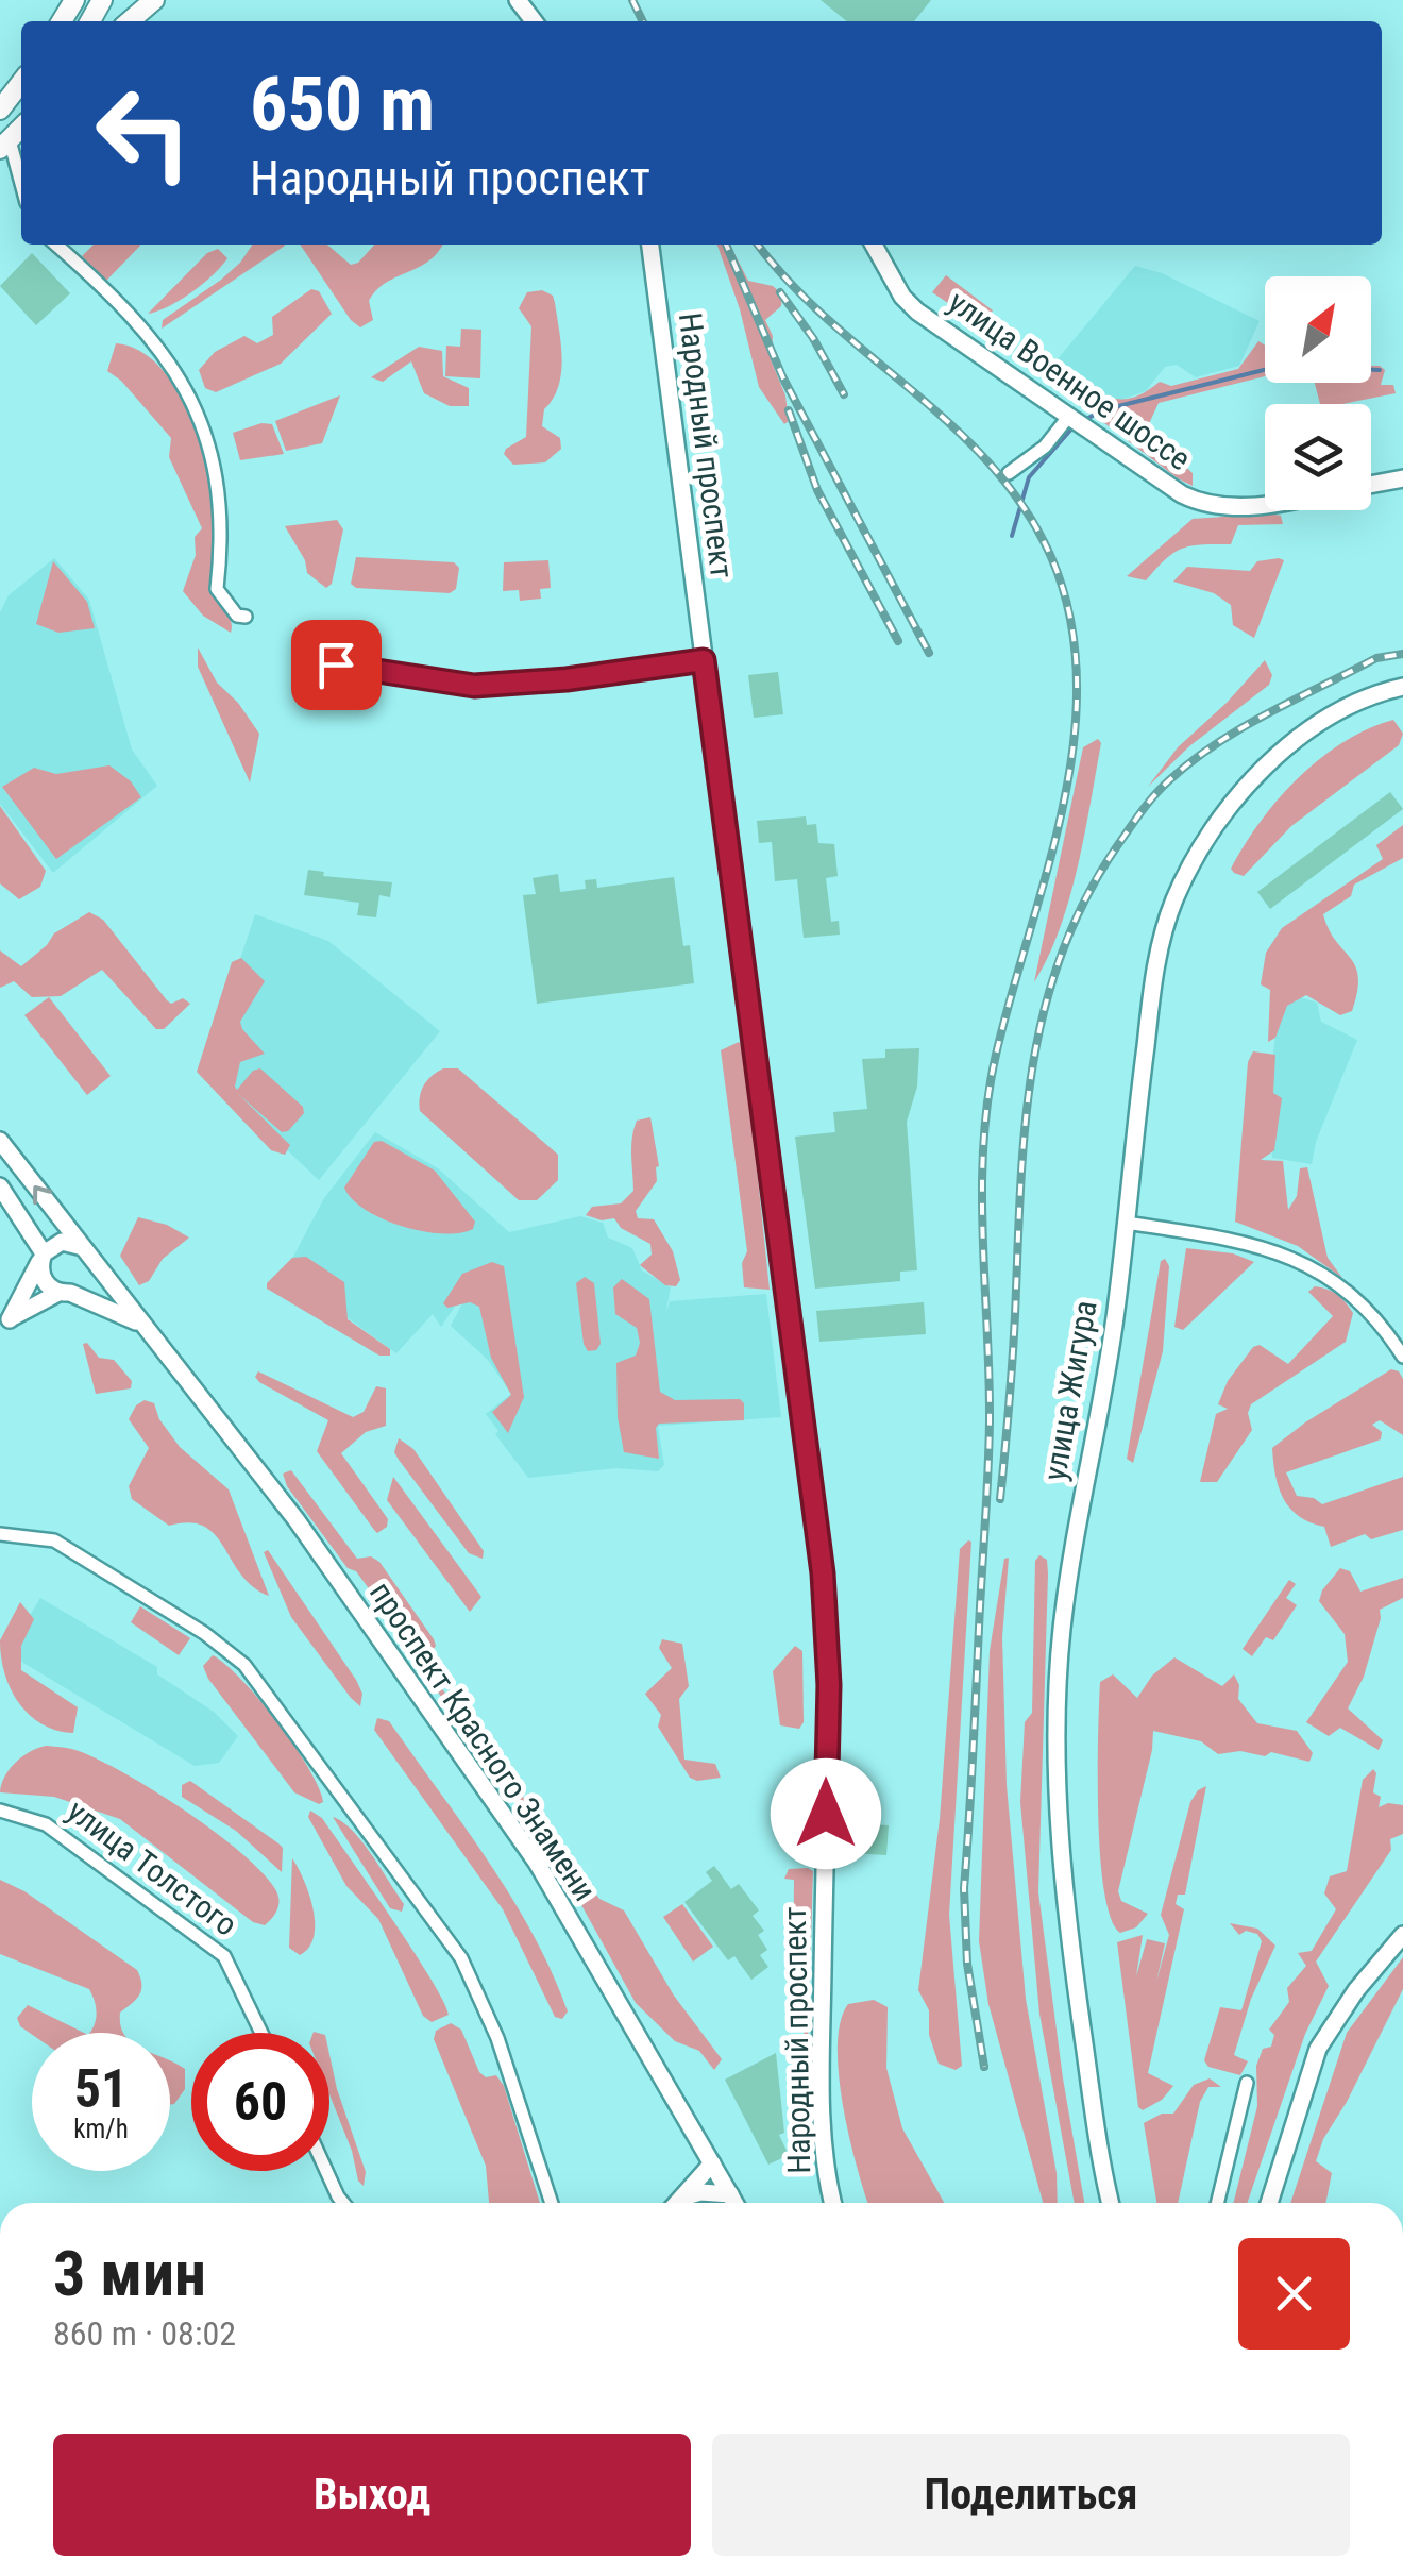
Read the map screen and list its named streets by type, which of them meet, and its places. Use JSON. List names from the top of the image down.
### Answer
{
  "streets": {
    "main road": [
      "улица Военное шоссе",
      "Народный проспект",
      "улица Жигура",
      "проспект Красного Знамени"
    ],
    "street": ["улица Толстого"]
  },
  "north": "top right",
  "page": {
    "turn": ["650 m", "Народный проспект"],
    "speed": "51 km/h",
    "limit": "60",
    "heading": ["3 мин", "860 m · 08:02"],
    "buttons": ["Выход", "Поделиться"]
  }
}
